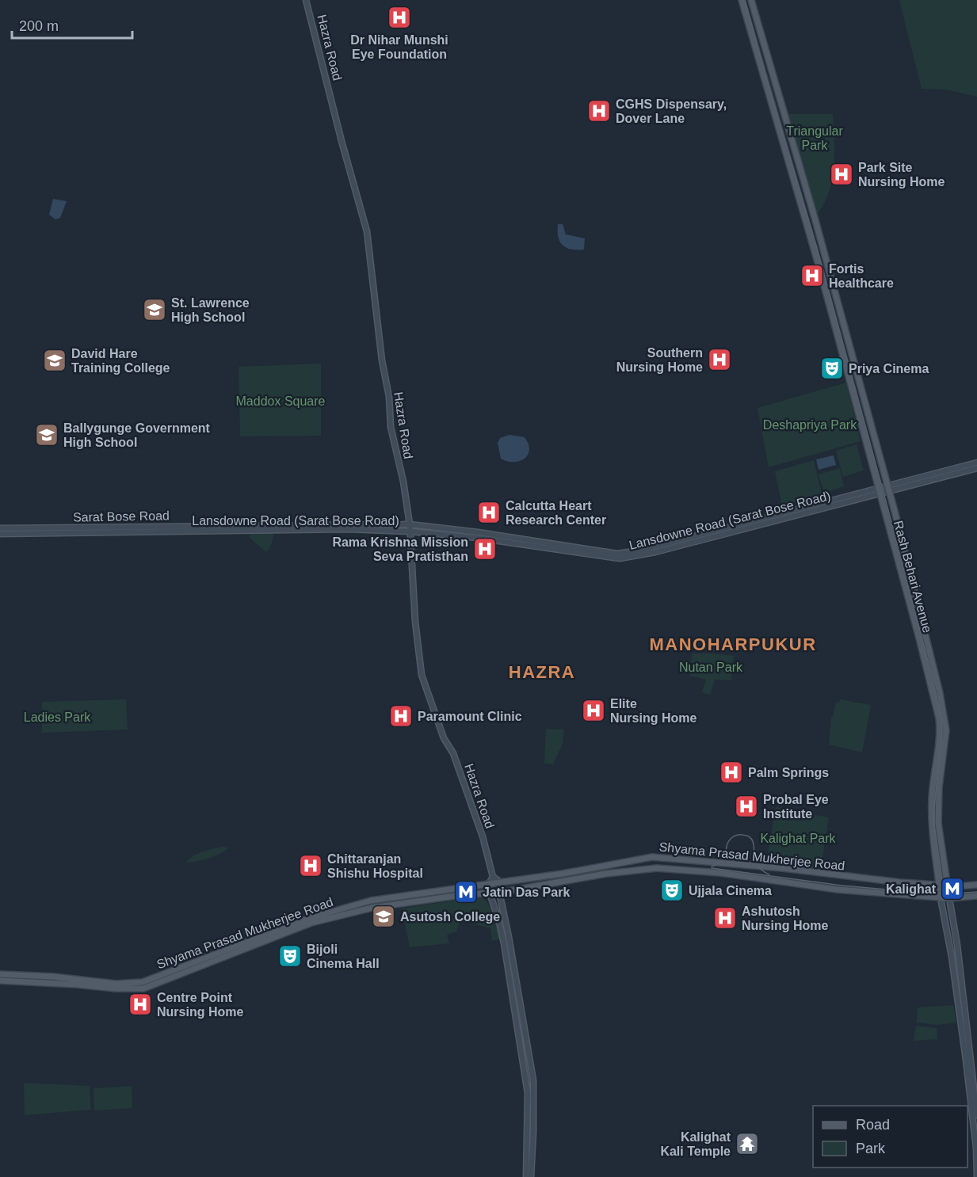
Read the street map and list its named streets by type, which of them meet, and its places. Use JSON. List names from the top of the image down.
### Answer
{
  "streets": {
    "main road": [
      "Hazra Road",
      "Sarat Bose Road",
      "Lansdowne Road (Sarat Bose Road)",
      "Rash Behari Avenue",
      "Shyama Prasad Mukherjee Road"
    ]
  },
  "crossings": [
    ["Hazra Road", "Sarat Bose Road"],
    ["Hazra Road", "Lansdowne Road (Sarat Bose Road)"],
    ["Sarat Bose Road", "Lansdowne Road (Sarat Bose Road)"],
    ["Lansdowne Road (Sarat Bose Road)", "Rash Behari Avenue"],
    ["Rash Behari Avenue", "Shyama Prasad Mukherjee Road"]
  ],
  "districts": ["MANOHARPUKUR", "HAZRA"],
  "parks": [
    "Triangular Park",
    "Maddox Square",
    "Deshapriya Park",
    "Nutan Park",
    "Ladies Park",
    "Kalighat Park"
  ],
  "places": {
    "hospital": [
      "Dr Nihar Munshi Eye Foundation",
      "CGHS Dispensary, Dover Lane",
      "Park Site Nursing Home",
      "Fortis Healthcare",
      "Southern Nursing Home",
      "Calcutta Heart Research Center",
      "Rama Krishna Mission Seva Pratisthan",
      "Elite Nursing Home",
      "Paramount Clinic",
      "Palm Springs",
      "Probal Eye Institute",
      "Chittaranjan Shishu Hospital",
      "Ashutosh Nursing Home",
      "Centre Point Nursing Home"
    ],
    "school or university": [
      "St. Lawrence High School",
      "David Hare Training College",
      "Ballygunge Government High School",
      "Asutosh College"
    ],
    "theatre": ["Priya Cinema", "Ujjala Cinema", "Bijoli Cinema Hall"],
    "metro station": ["Kalighat", "Jatin Das Park"],
    "temple": ["Kalighat Kali Temple"]
  },
  "legend": ["Road", "Park"],
  "scale_bar": "200 m"
}
